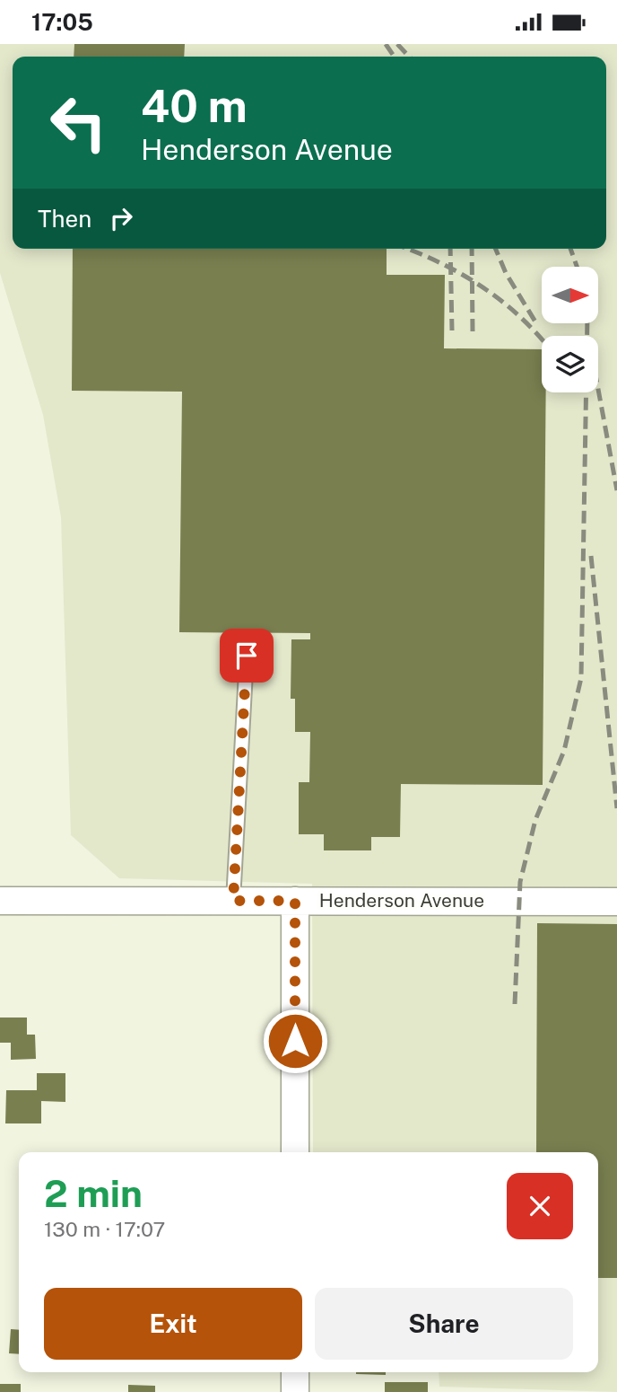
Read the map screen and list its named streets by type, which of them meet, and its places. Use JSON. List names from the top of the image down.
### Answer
{
  "streets": {
    "street": ["Henderson Avenue"]
  },
  "north": "right",
  "page": {
    "status": "17:05",
    "turn": ["40 m", "Henderson Avenue"],
    "then": "Then",
    "heading": ["2 min", "130 m · 17:07"],
    "buttons": ["Exit", "Share"]
  }
}
